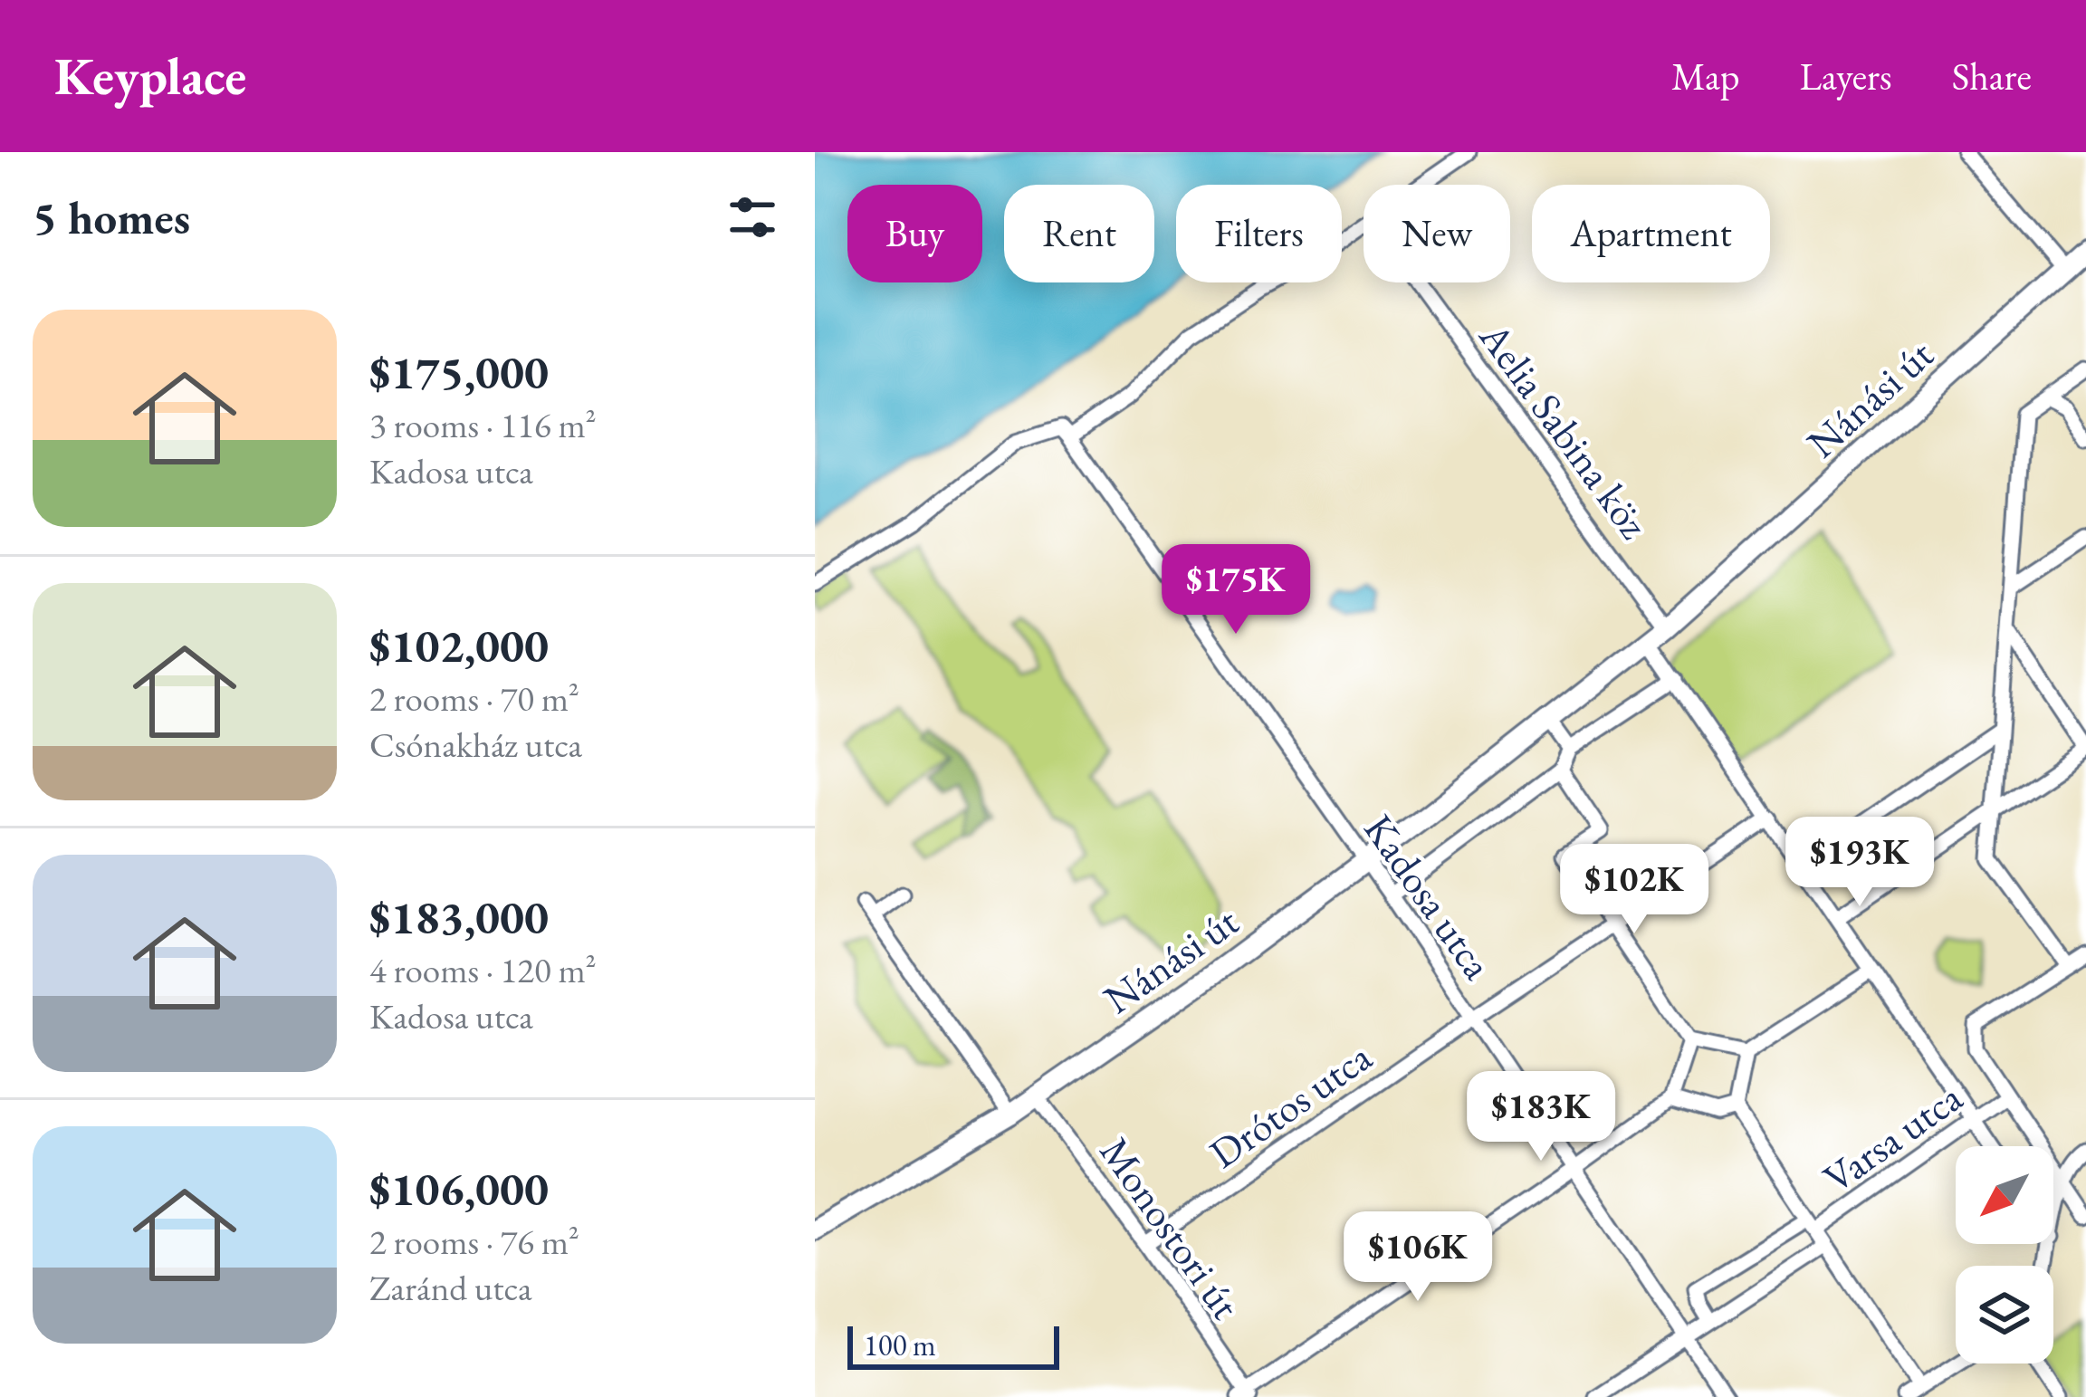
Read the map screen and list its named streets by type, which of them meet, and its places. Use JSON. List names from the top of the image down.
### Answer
{
  "streets": {
    "street": [
      "Nánási út",
      "Aelia Sabina köz",
      "Kadosa utca",
      "Drótos utca",
      "Varsa utca",
      "Monostori út"
    ]
  },
  "crossings": [
    ["Nánási út", "Aelia Sabina köz"],
    ["Nánási út", "Kadosa utca"],
    ["Nánási út", "Monostori út"],
    ["Kadosa utca", "Drótos utca"],
    ["Kadosa utca", "Varsa utca"],
    ["Drótos utca", "Monostori út"]
  ],
  "scale_bar": "100 m",
  "north": "bottom left",
  "page": {
    "header": "Keyplace",
    "nav": ["Map", "Layers", "Share"],
    "heading": "5 homes",
    "chip": [
      "Buy",
      "Rent",
      "Filters",
      "New",
      "Apartment"
    ],
    "list": [
      {
        "name": "$175,000",
        "note": "3 rooms · 116 m² · Kadosa utca"
      },
      {
        "name": "$102,000",
        "note": "2 rooms · 70 m² · Csónakház utca"
      },
      {
        "name": "$183,000",
        "note": "4 rooms · 120 m² · Kadosa utca"
      },
      {
        "name": "$106,000",
        "note": "2 rooms · 76 m² · Zaránd utca"
      }
    ],
    "price": [
      "$175K",
      "$193K",
      "$102K",
      "$183K",
      "$106K"
    ],
    "scale": "100 m"
  }
}
